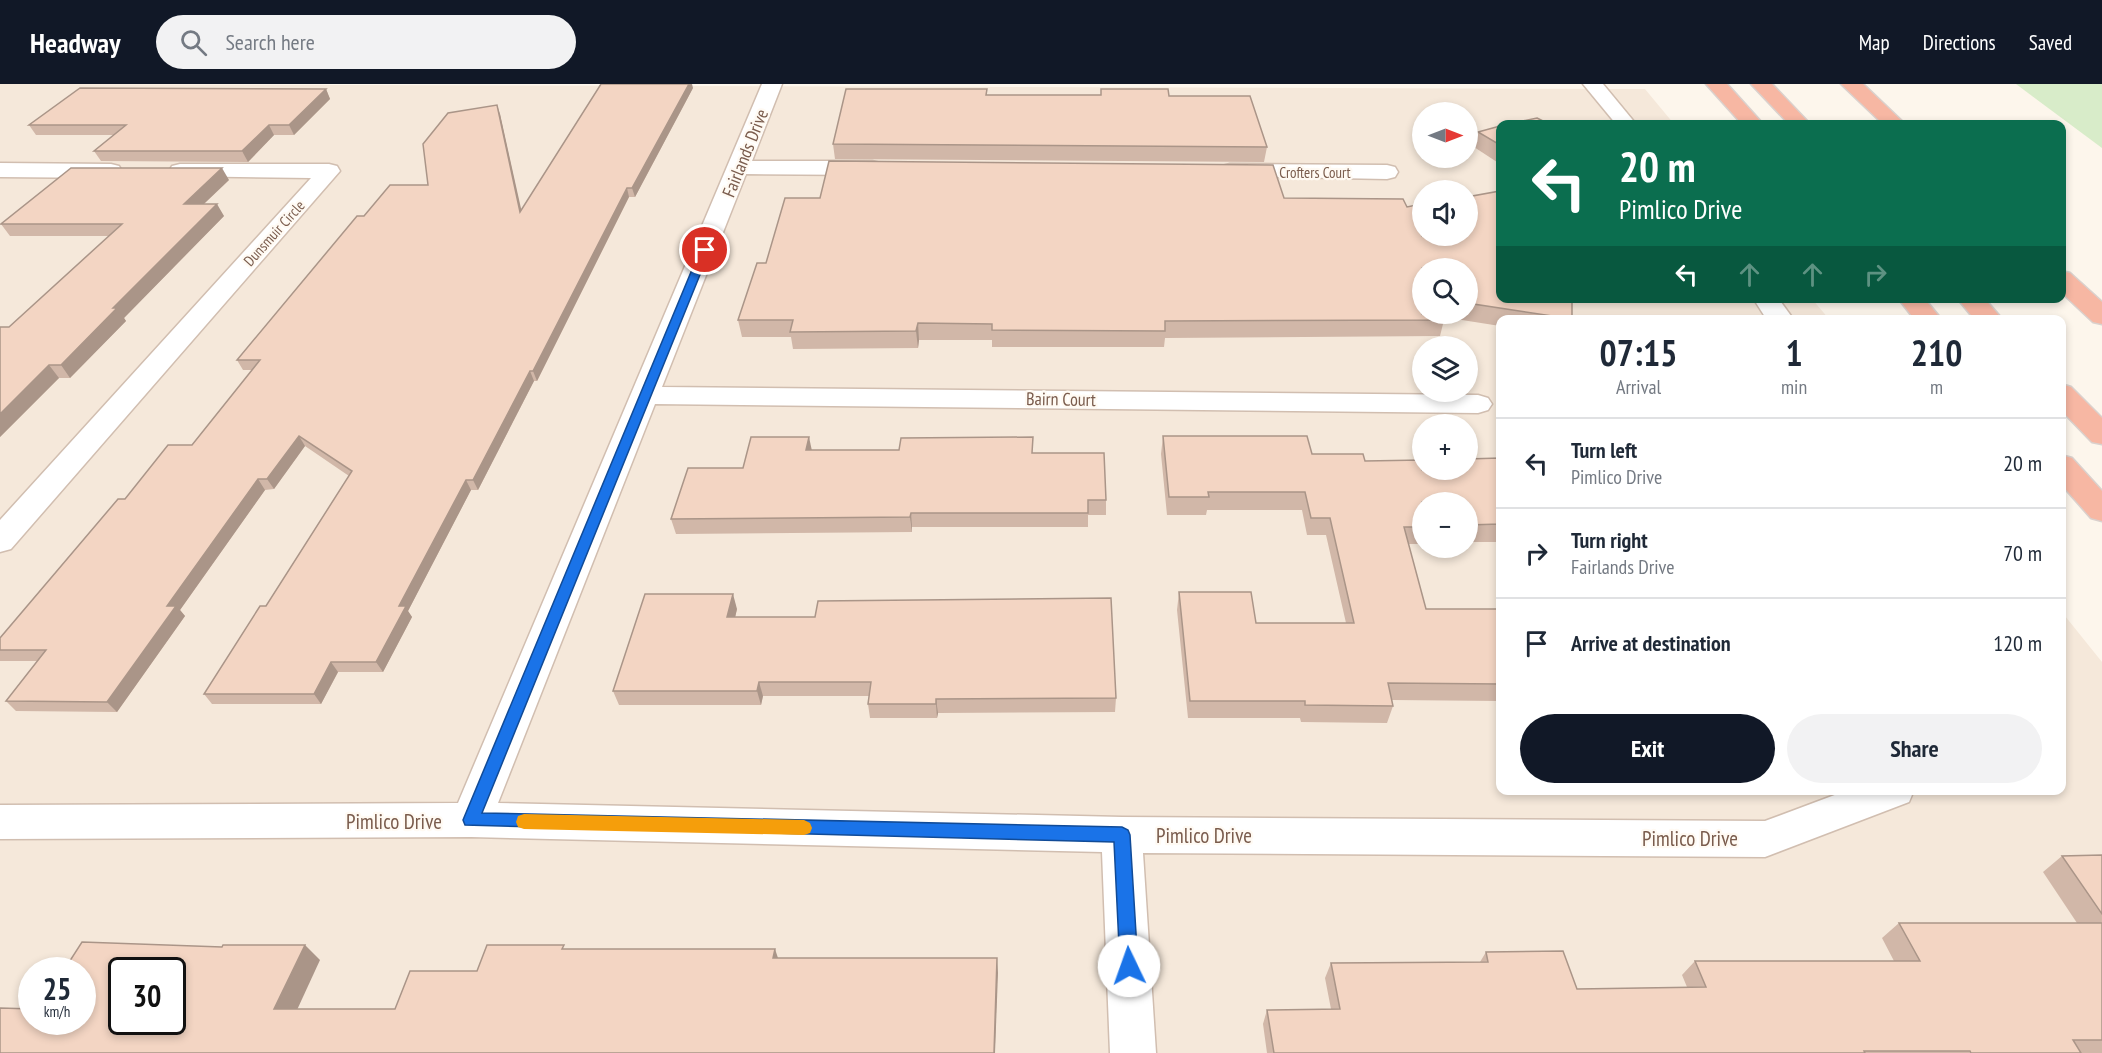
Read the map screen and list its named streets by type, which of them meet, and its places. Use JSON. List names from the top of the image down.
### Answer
{
  "streets": {
    "street": [
      "Fairlands Drive",
      "Crofters Court",
      "Dunsmuir Circle",
      "Bairn Court",
      "Pimlico Drive"
    ]
  },
  "crossings": [
    ["Fairlands Drive", "Bairn Court"],
    ["Fairlands Drive", "Pimlico Drive"]
  ],
  "north": "right",
  "page": {
    "header": "Headway",
    "search": "Search here",
    "nav": ["Map", "Directions", "Saved"],
    "map_buttons": ["+", "−"],
    "turn": ["20 m", "Pimlico Drive"],
    "eta": [
      "07:15",
      "Arrival",
      "1",
      "min",
      "210",
      "m"
    ],
    "list": [
      {
        "name": "Turn left",
        "note": "Pimlico Drive",
        "value": "20 m"
      },
      {
        "name": "Turn right",
        "note": "Fairlands Drive",
        "value": "70 m"
      },
      {
        "name": "Arrive at destination",
        "value": "120 m"
      }
    ],
    "buttons": ["Exit", "Share"],
    "speed": "25 km/h",
    "limit": "30"
  }
}
